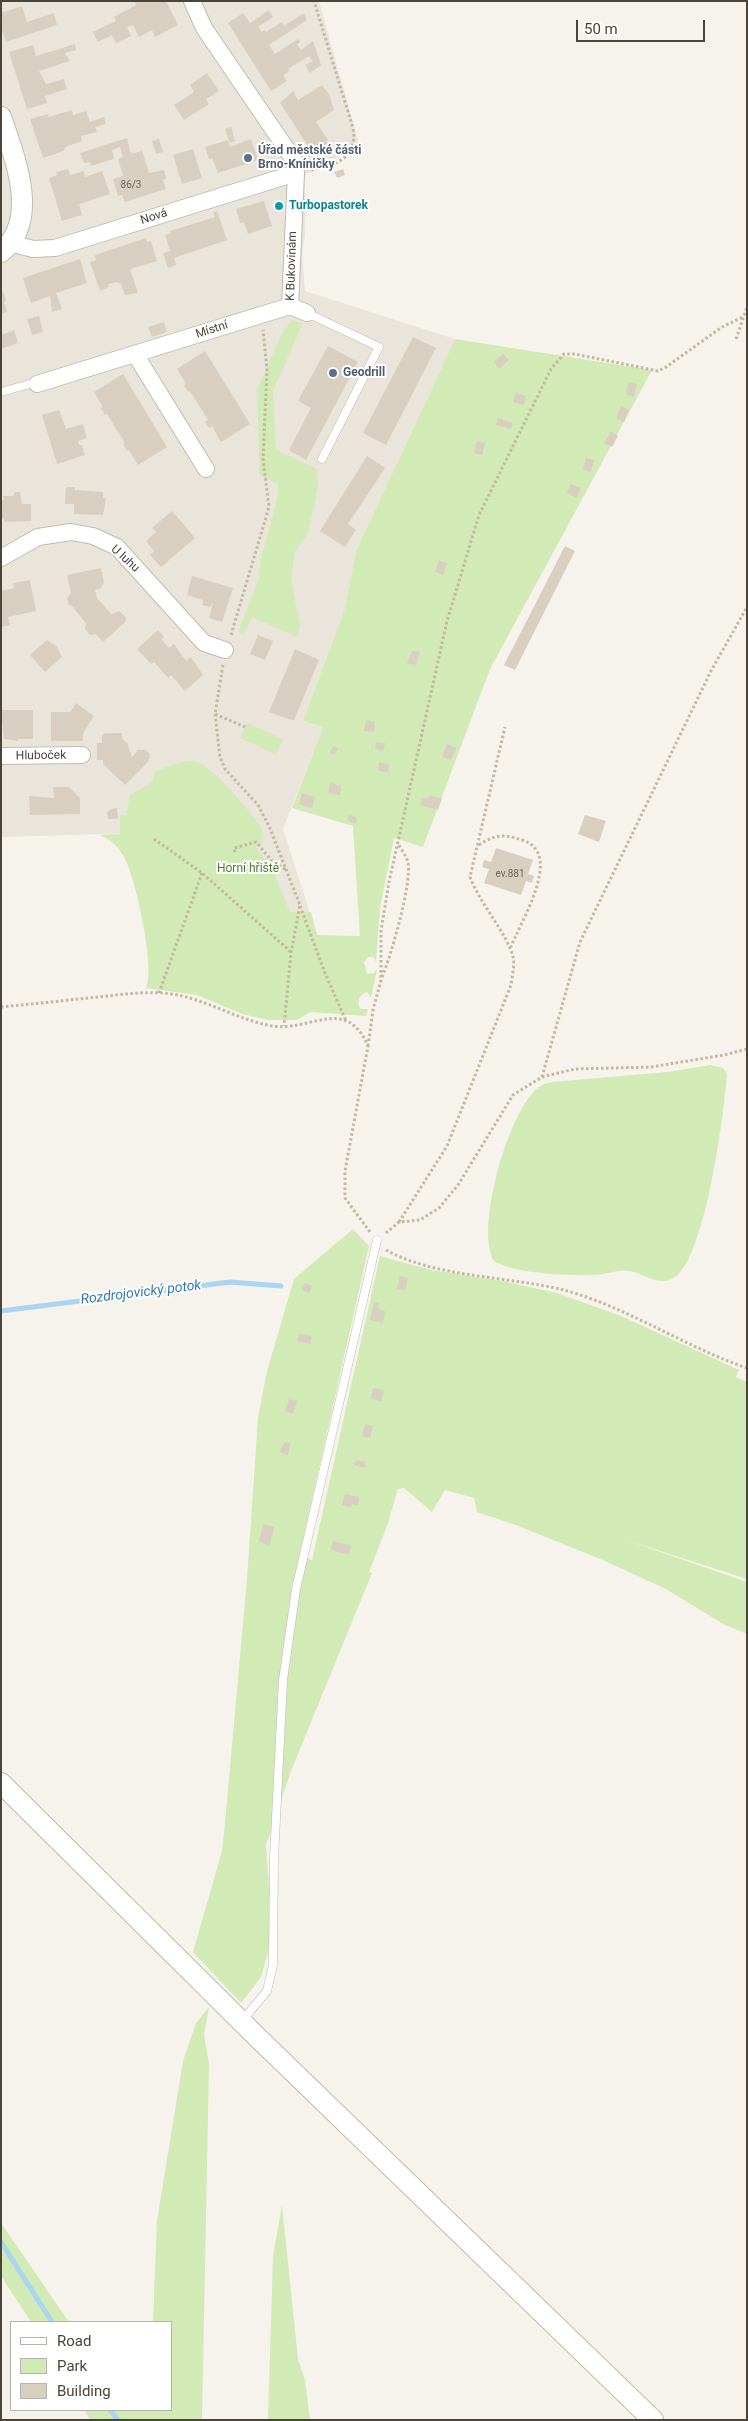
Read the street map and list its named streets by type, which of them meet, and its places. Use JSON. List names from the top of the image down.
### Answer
{
  "streets": {
    "street": [
      "Nová",
      "K Bukovinám",
      "Místní",
      "U luhu",
      "Hluboček"
    ]
  },
  "crossings": [
    ["Nová", "K Bukovinám"],
    ["K Bukovinám", "Místní"]
  ],
  "water": ["Rozdrojovický potok"],
  "parks": ["Horní hřiště"],
  "places": ["Úřad městské části Brno-Kníničky", "Turbopastorek", "Geodrill"],
  "house_numbers": ["86/3", "ev.881"],
  "legend": ["Road", "Park", "Building"],
  "scale_bar": "50 m"
}
